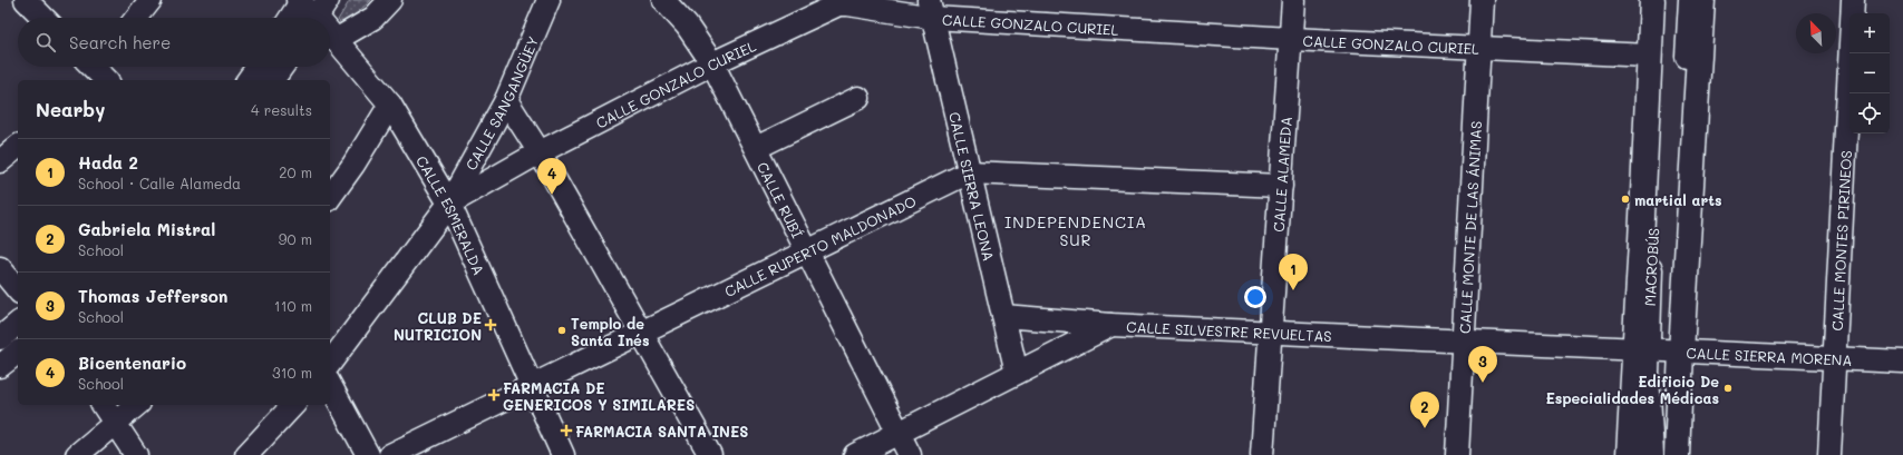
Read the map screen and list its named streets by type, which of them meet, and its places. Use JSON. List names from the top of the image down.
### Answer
{
  "streets": {
    "street": [
      "CALLE GONZALO CURIEL",
      "CALLE SANGANGÜEY",
      "CALLE ALAMEDA",
      "CALLE SIERRA LEONA",
      "CALLE RUBÍ",
      "CALLE ESMERALDA",
      "CALLE MONTE DE LAS ÁNIMAS",
      "CALLE MONTES PIRINEOS",
      "CALLE RUPERTO MALDONADO",
      "MACROBÚS",
      "CALLE SILVESTRE REVUELTAS",
      "CALLE SIERRA MORENA"
    ]
  },
  "crossings": [
    ["CALLE GONZALO CURIEL", "CALLE SANGANGÜEY"],
    ["CALLE GONZALO CURIEL", "CALLE ALAMEDA"],
    ["CALLE GONZALO CURIEL", "CALLE SIERRA LEONA"],
    ["CALLE GONZALO CURIEL", "CALLE RUBÍ"],
    ["CALLE GONZALO CURIEL", "CALLE ESMERALDA"],
    ["CALLE GONZALO CURIEL", "CALLE MONTE DE LAS ÁNIMAS"],
    ["CALLE SANGANGÜEY", "CALLE ESMERALDA"],
    ["CALLE ALAMEDA", "CALLE RUPERTO MALDONADO"],
    ["CALLE ALAMEDA", "CALLE SILVESTRE REVUELTAS"],
    ["CALLE SIERRA LEONA", "CALLE RUPERTO MALDONADO"],
    ["CALLE SIERRA LEONA", "CALLE SILVESTRE REVUELTAS"],
    ["CALLE RUBÍ", "CALLE RUPERTO MALDONADO"],
    ["CALLE RUBÍ", "CALLE SILVESTRE REVUELTAS"],
    ["CALLE ESMERALDA", "CALLE RUPERTO MALDONADO"],
    ["CALLE MONTE DE LAS ÁNIMAS", "CALLE SILVESTRE REVUELTAS"],
    ["CALLE MONTES PIRINEOS", "CALLE SIERRA MORENA"],
    ["MACROBÚS", "CALLE SILVESTRE REVUELTAS"],
    ["MACROBÚS", "CALLE SIERRA MORENA"],
    ["CALLE SILVESTRE REVUELTAS", "CALLE SIERRA MORENA"]
  ],
  "districts": ["INDEPENDENCIA SUR"],
  "places": {
    "other": ["martial arts", "Templo de Santa Inés", "Edificio De Especialidades Médicas"],
    "health": ["CLUB DE NUTRICION", "FARMACIA DE GENERICOS Y SIMILARES", "FARMACIA SANTA INES"]
  },
  "north": "top left",
  "page": {
    "map_buttons": ["+", "−"],
    "search": "Search here",
    "heading": ["Nearby", "4 results"],
    "list": [
      {
        "mark": "1",
        "name": "Hada 2",
        "note": "School · Calle Alameda",
        "value": "20 m"
      },
      {
        "mark": "2",
        "name": "Gabriela Mistral",
        "note": "School",
        "value": "90 m"
      },
      {
        "mark": "3",
        "name": "Thomas Jefferson",
        "note": "School",
        "value": "110 m"
      },
      {
        "mark": "4",
        "name": "Bicentenario",
        "note": "School",
        "value": "310 m"
      }
    ],
    "pins": [
      "4",
      "1",
      "3",
      "2"
    ]
  }
}
